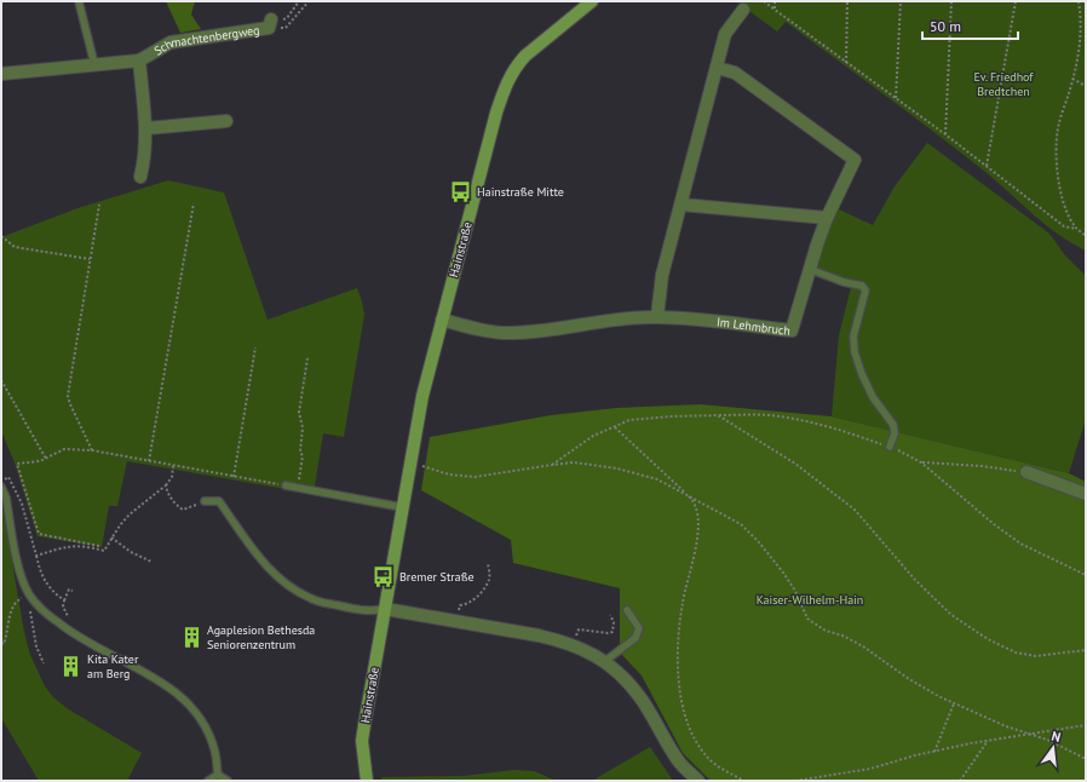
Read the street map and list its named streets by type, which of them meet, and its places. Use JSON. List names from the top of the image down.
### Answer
{
  "streets": {
    "street": ["Schmachtenbergweg", "Hainstraße", "Im Lehmbruch"]
  },
  "crossings": [
    ["Hainstraße", "Im Lehmbruch"]
  ],
  "parks": ["Ev. Friedhof Bredtchen", "Kaiser-Wilhelm-Hain"],
  "places": {
    "bus stop": ["Hainstraße Mitte", "Bremer Straße"],
    "building": ["Agaplesion Bethesda Seniorenzentrum", "Kita Kater am Berg"]
  },
  "scale_bar": "50 m",
  "north": "top"
}
